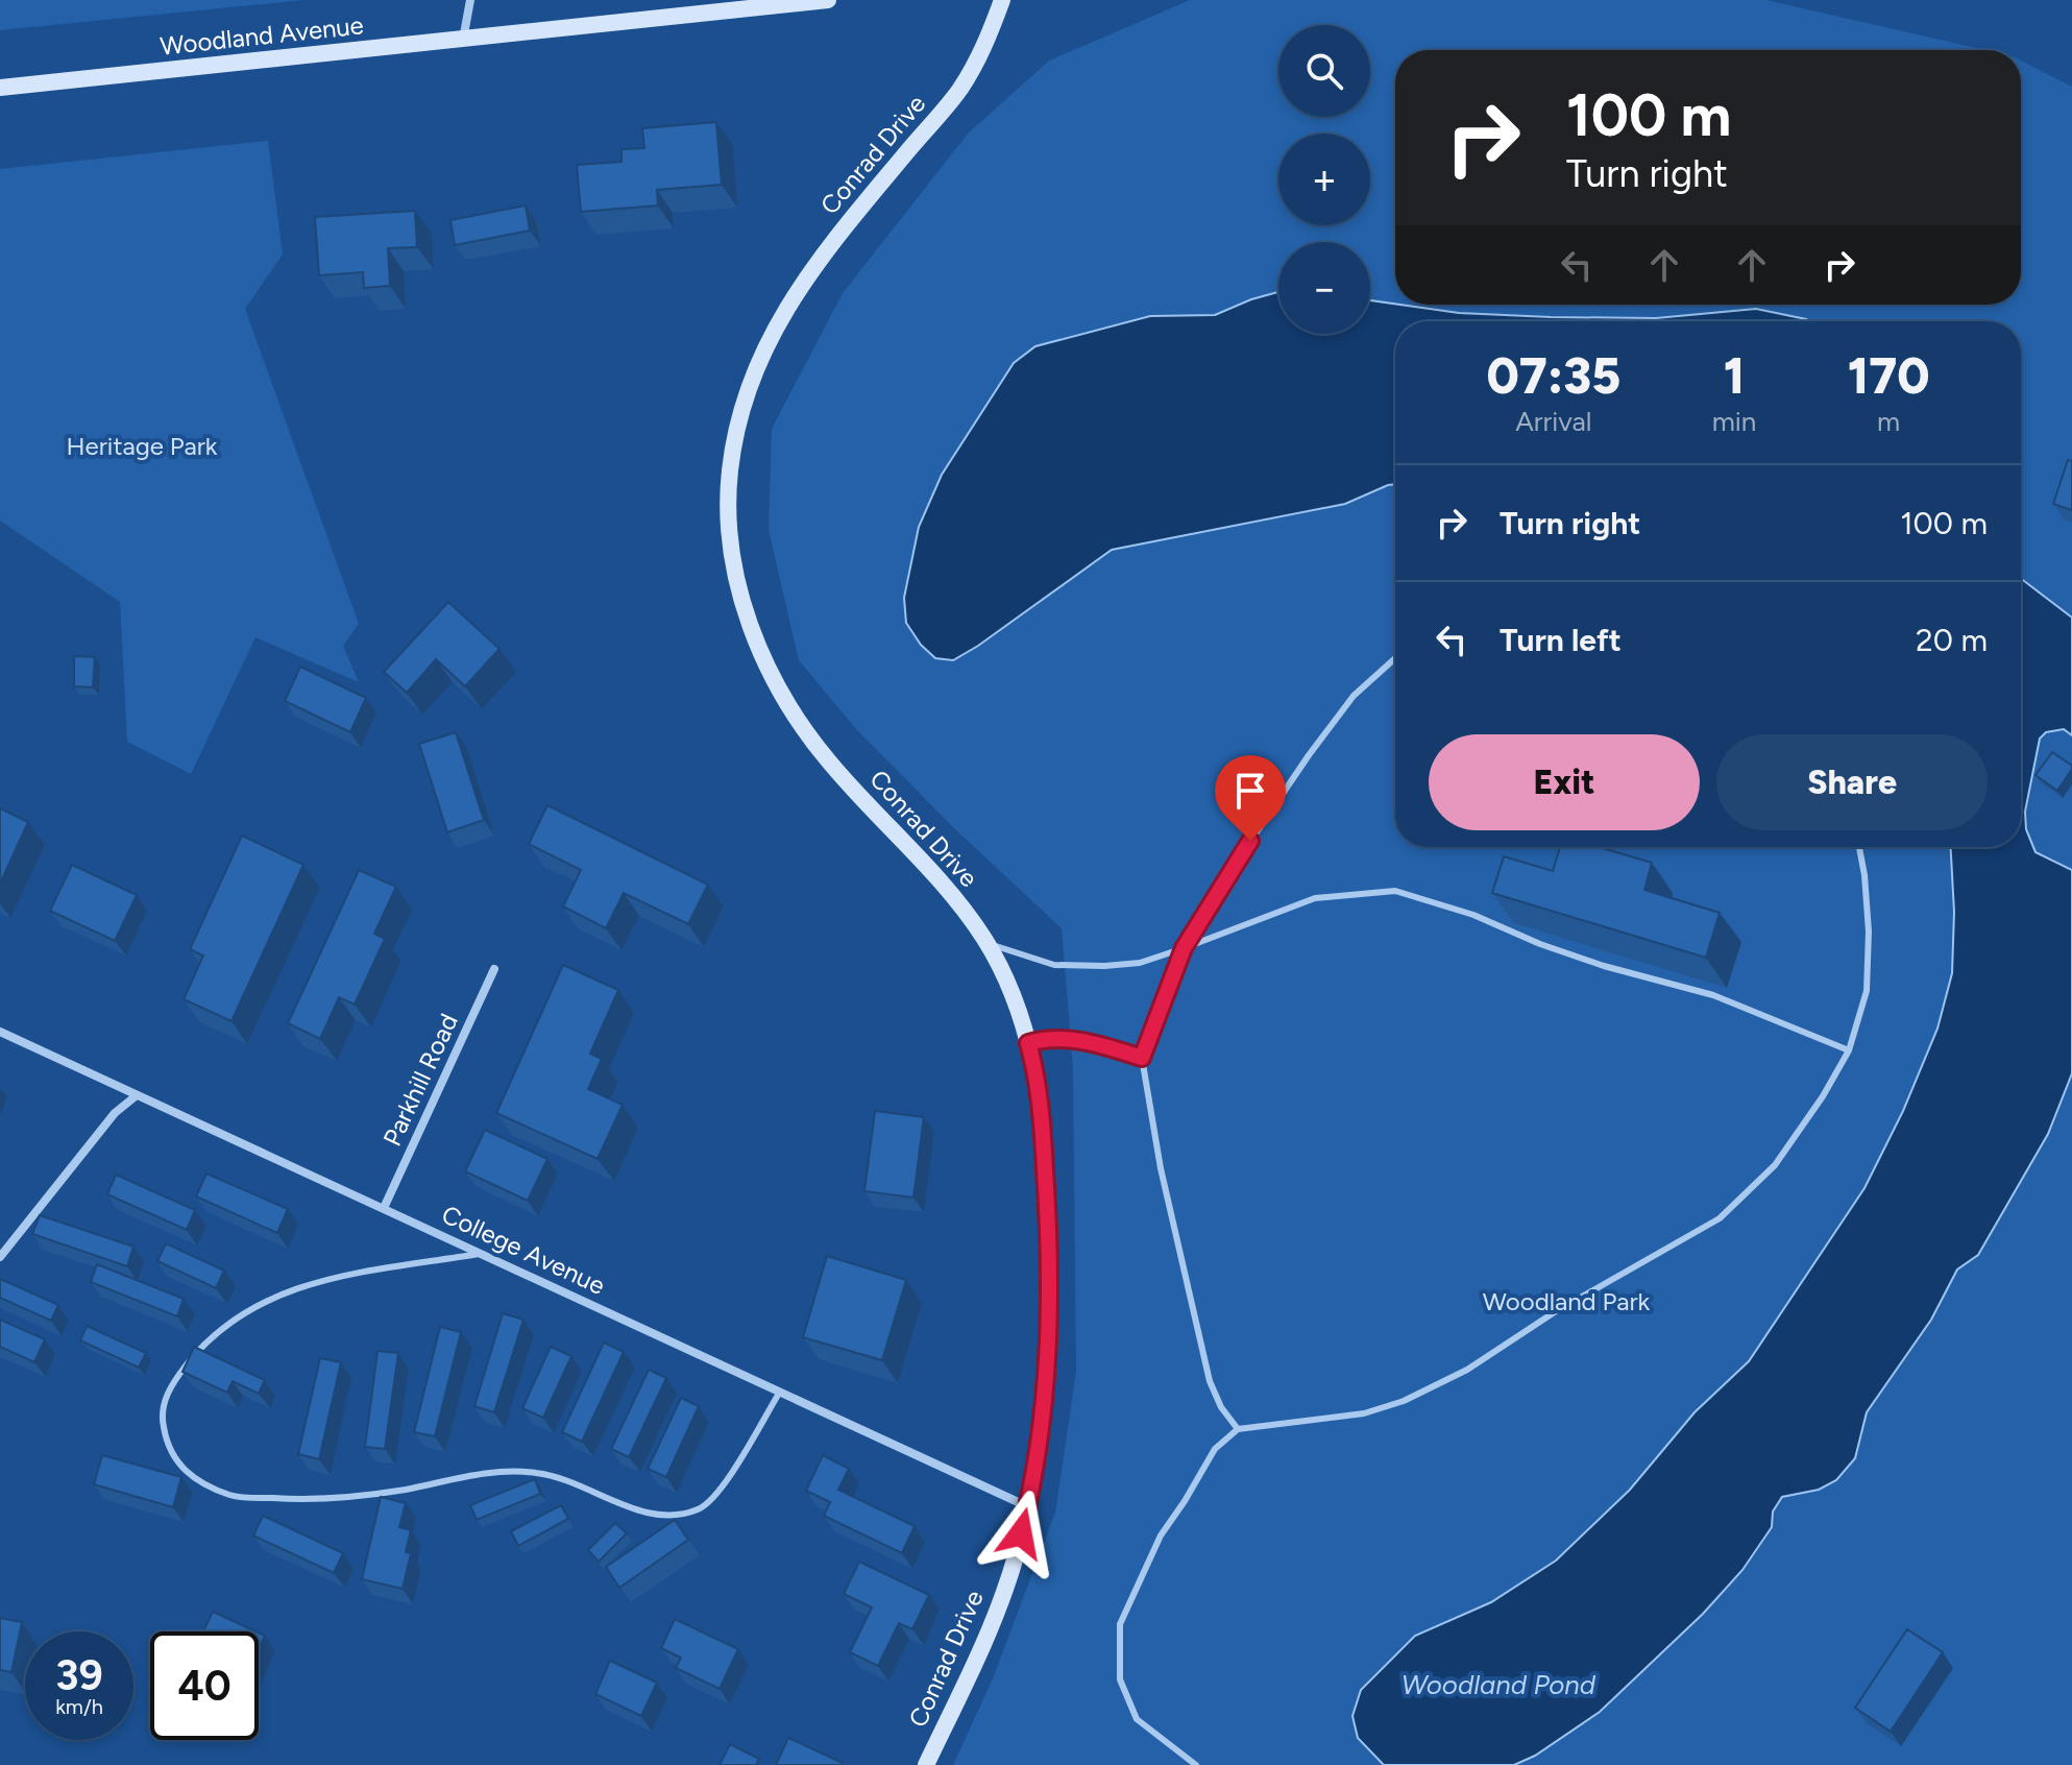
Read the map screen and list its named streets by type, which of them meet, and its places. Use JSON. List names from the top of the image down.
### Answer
{
  "streets": {
    "street": [
      "Woodland Avenue",
      "Conrad Drive",
      "Parkhill Road",
      "College Avenue"
    ]
  },
  "crossings": [
    ["Conrad Drive", "College Avenue"],
    ["Parkhill Road", "College Avenue"]
  ],
  "water": ["Woodland Pond"],
  "parks": ["Heritage Park", "Woodland Park"],
  "page": {
    "map_buttons": ["+", "−"],
    "turn": ["100 m", "Turn right"],
    "eta": [
      "07:35",
      "Arrival",
      "1",
      "min",
      "170",
      "m"
    ],
    "list": [
      {
        "name": "Turn right",
        "value": "100 m"
      },
      {
        "name": "Turn left",
        "value": "20 m"
      }
    ],
    "buttons": ["Exit", "Share"],
    "speed": "39 km/h",
    "limit": "40"
  }
}
